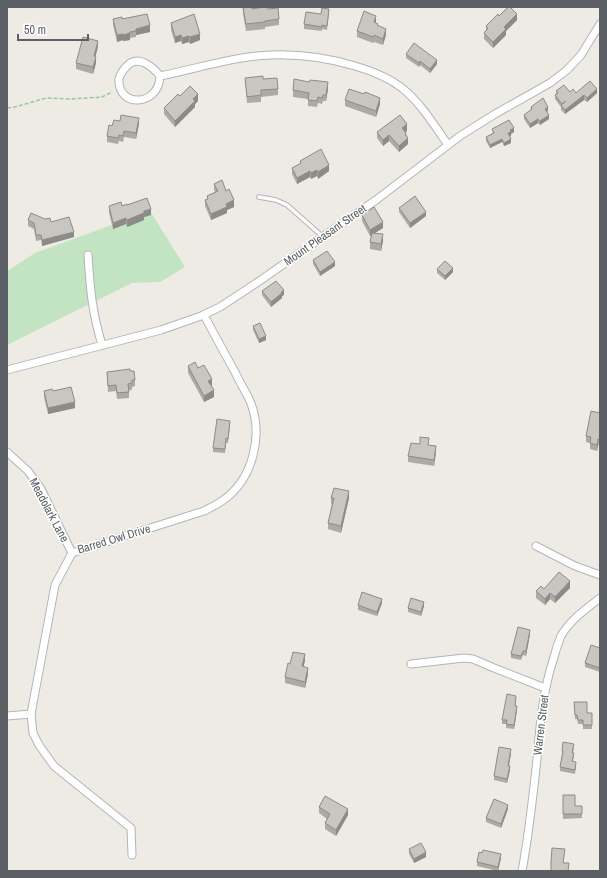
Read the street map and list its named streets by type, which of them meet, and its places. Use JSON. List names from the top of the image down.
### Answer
{
  "streets": {
    "street": [
      "Mount Pleasant Street",
      "Meadolark Lane",
      "Barred Owl Drive",
      "Warren Street"
    ]
  },
  "crossings": [
    ["Mount Pleasant Street", "Barred Owl Drive"],
    ["Meadolark Lane", "Barred Owl Drive"]
  ],
  "scale_bar": "50 m"
}
